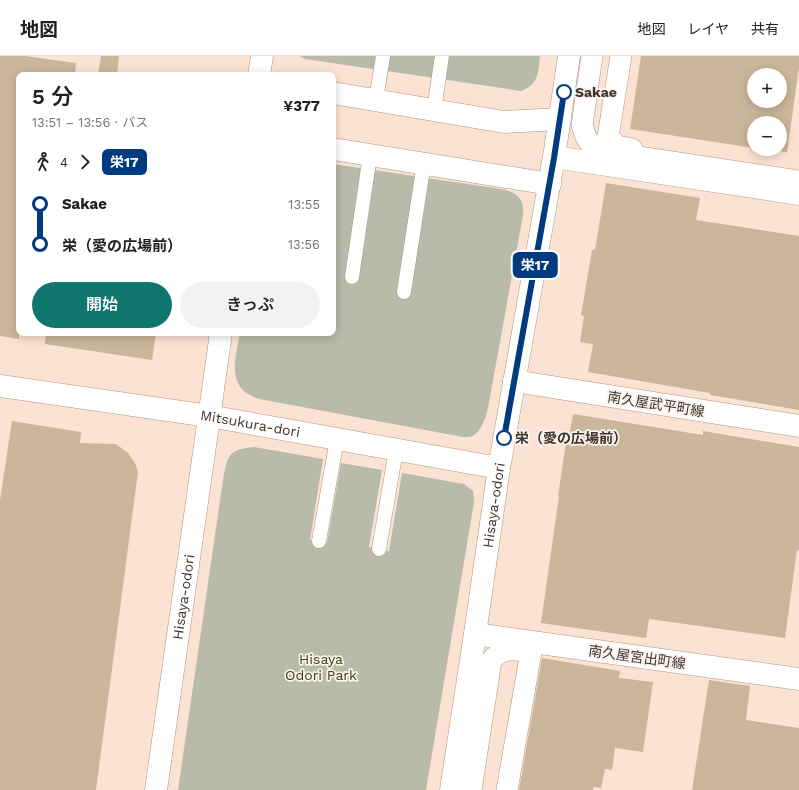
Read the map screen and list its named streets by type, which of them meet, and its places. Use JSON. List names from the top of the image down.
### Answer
{
  "streets": {
    "street": [
      "南久屋武平町線",
      "Mitsukura-dori",
      "Hisaya-odori",
      "南久屋宮出町線"
    ]
  },
  "crossings": [
    ["南久屋武平町線", "Hisaya-odori"],
    ["Mitsukura-dori", "Hisaya-odori"],
    ["Hisaya-odori", "南久屋宮出町線"]
  ],
  "parks": ["Hisaya Odori Park"],
  "places": ["Sakae", "栄（愛の広場前）"],
  "lines": ["bus line 栄17"],
  "page": {
    "header": "地図",
    "nav": ["地図", "レイヤ", "共有"],
    "on_map": "栄17",
    "map_buttons": ["+", "−"],
    "heading": ["5 分", "13:51 – 13:56 · バス", "¥377"],
    "legs": ["4", "栄17"],
    "list": [
      {
        "name": "Sakae",
        "value": "13:55"
      },
      {
        "name": "栄（愛の広場前）",
        "value": "13:56"
      }
    ],
    "buttons": ["開始", "きっぷ"]
  }
}
